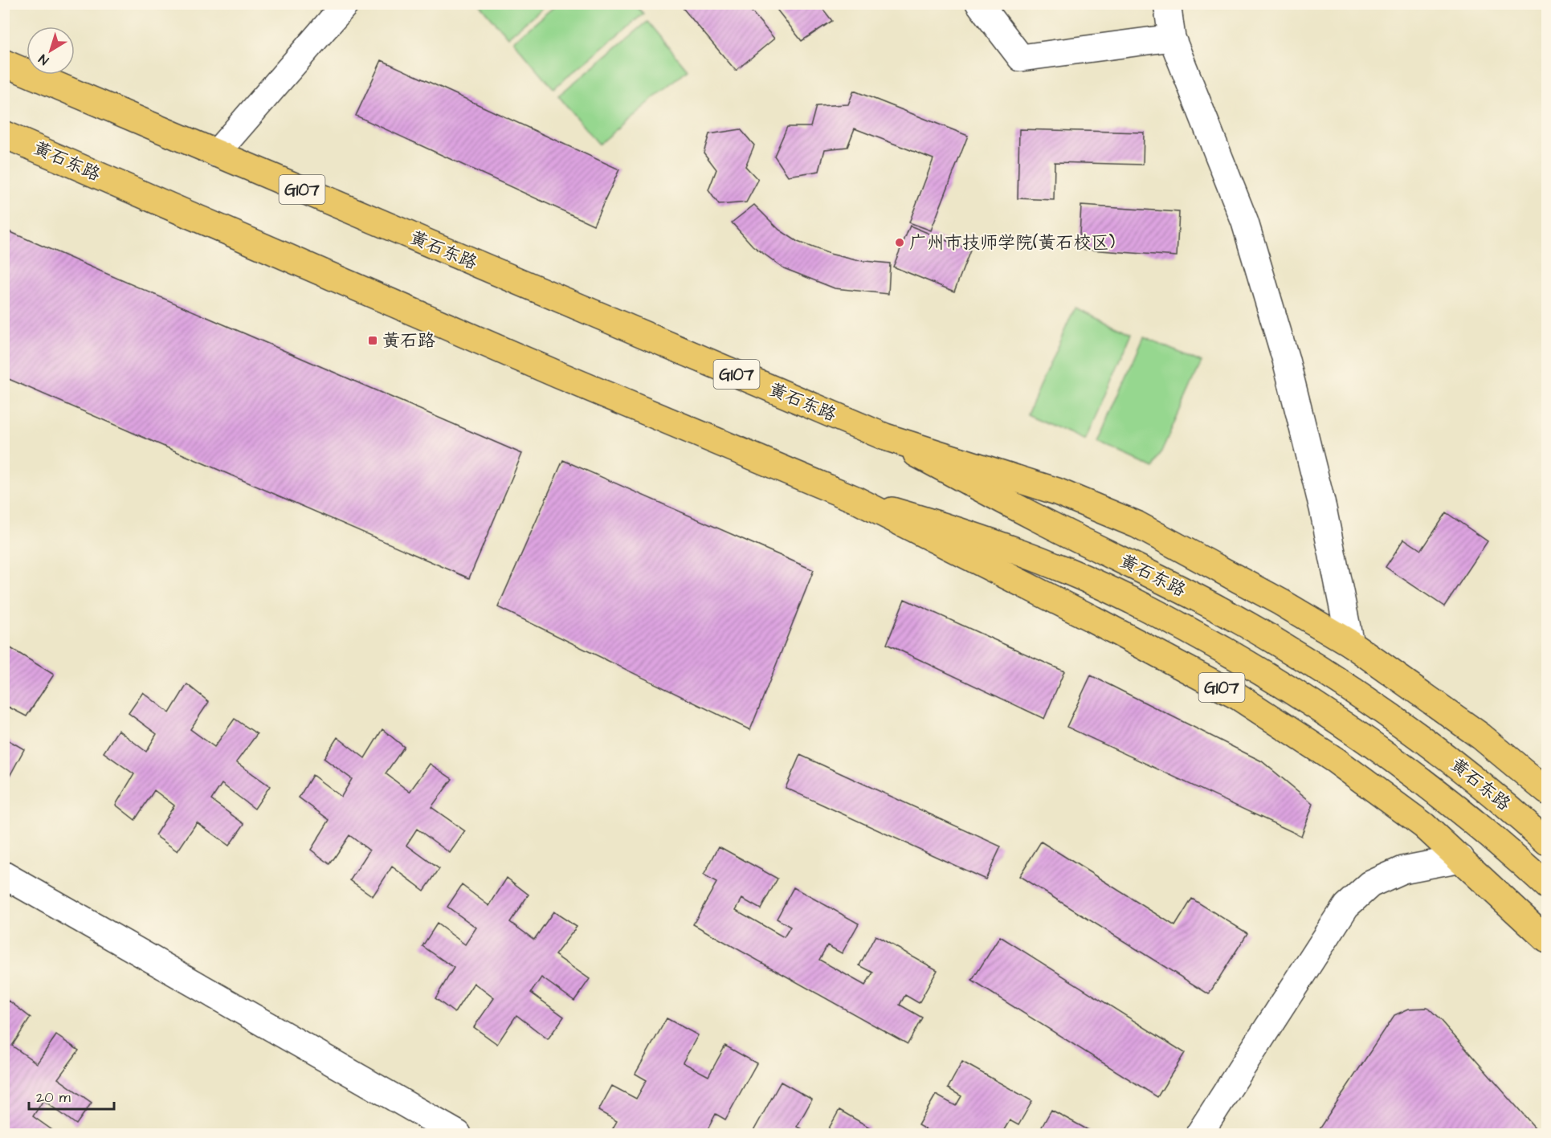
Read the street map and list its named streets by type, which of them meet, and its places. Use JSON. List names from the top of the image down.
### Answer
{
  "streets": {
    "main road": ["黄石东路", "G107"]
  },
  "crossings": [
    ["黄石东路", "G107"]
  ],
  "places": {
    "other": ["广州市技师学院(黄石校区)"],
    "transit": ["黄石路"]
  },
  "scale_bar": "20 m",
  "north": "bottom left"
}
